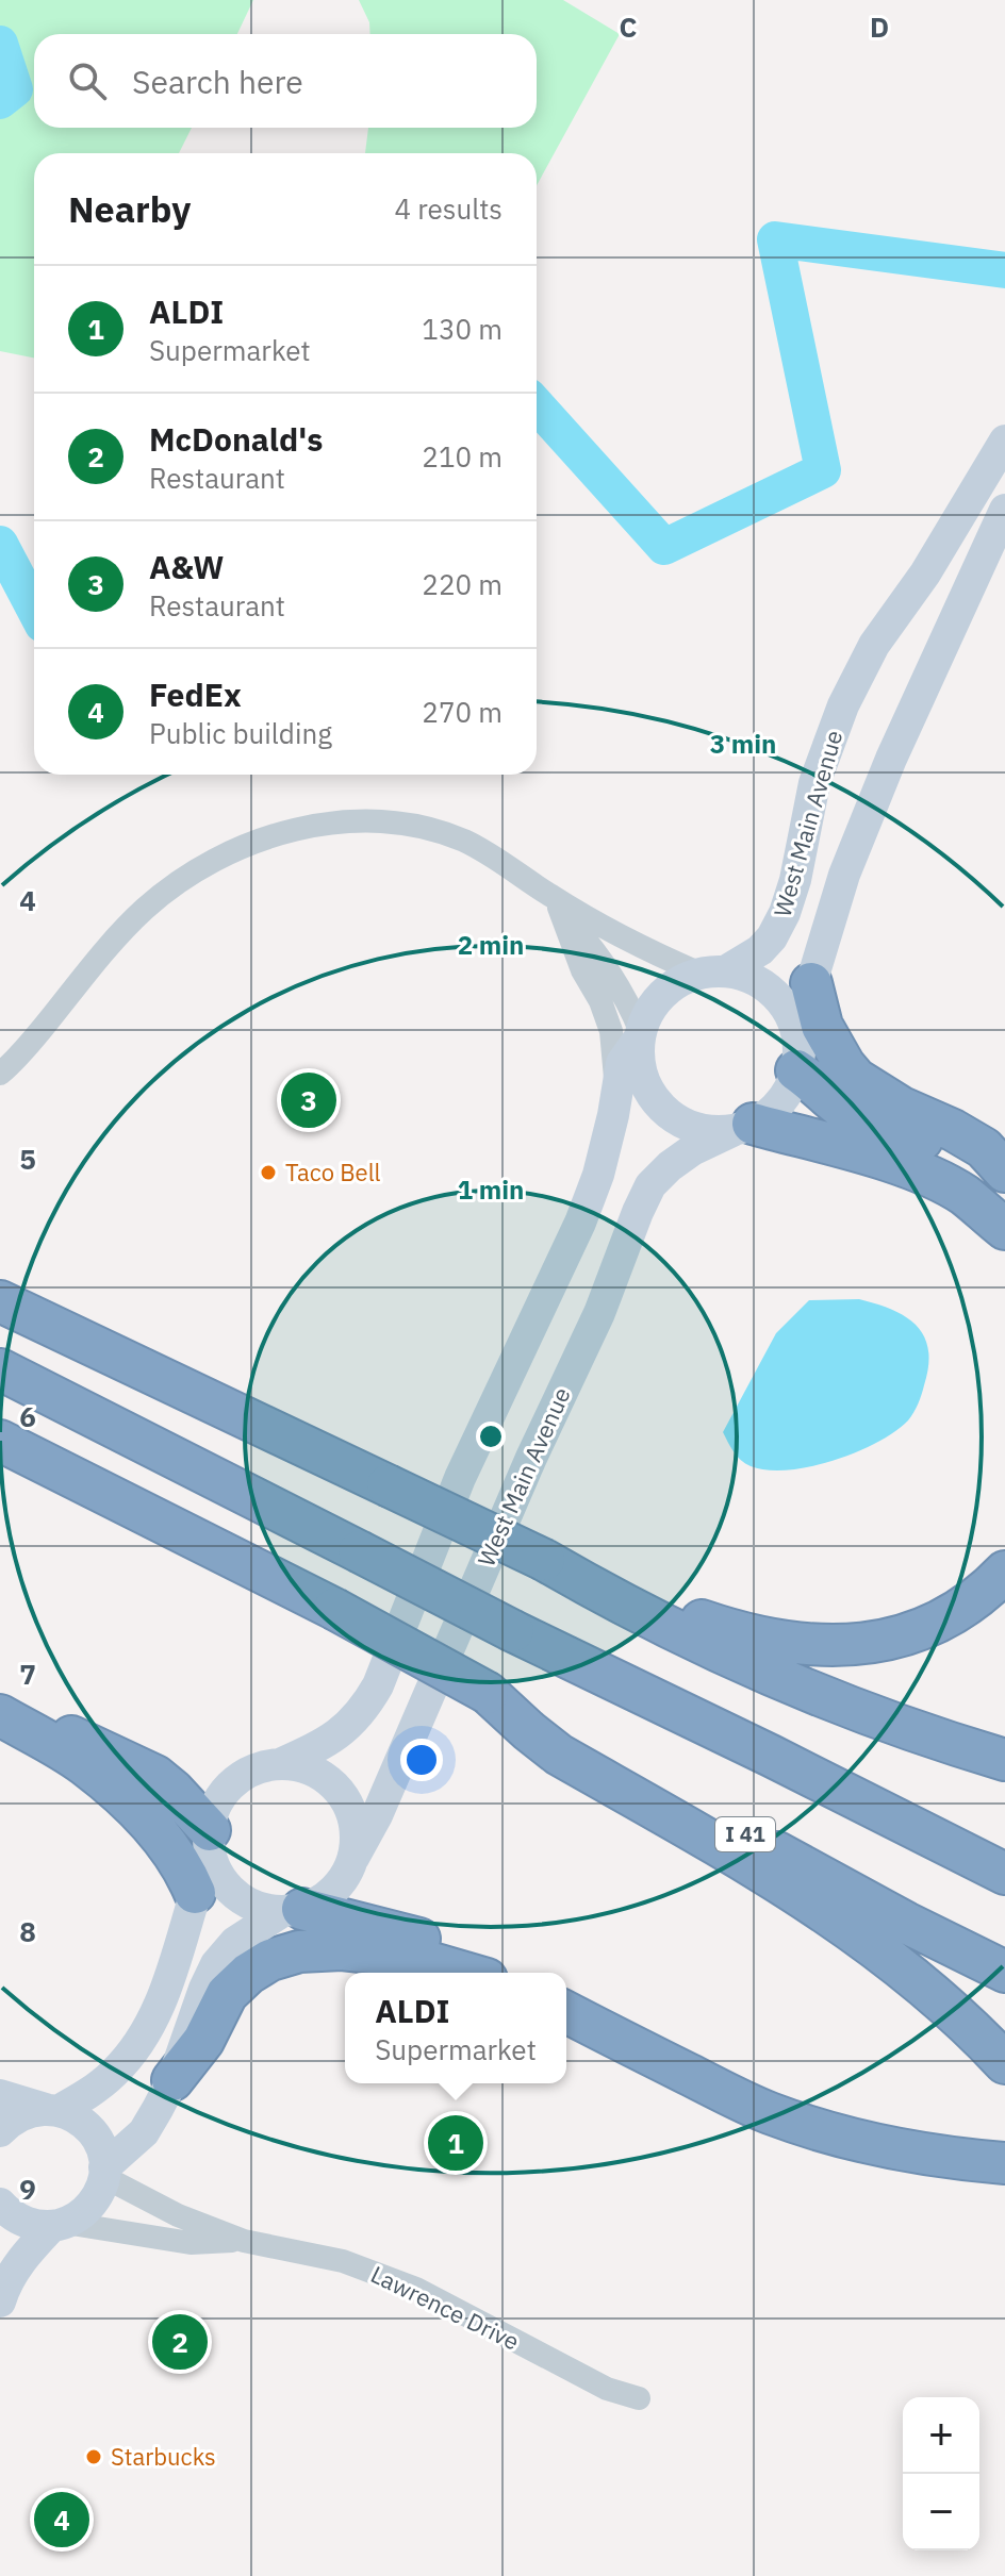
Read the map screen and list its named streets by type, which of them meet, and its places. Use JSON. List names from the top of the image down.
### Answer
{
  "streets": {
    "highway": ["I 41"],
    "main road": ["West Main Avenue"],
    "street": ["Lawrence Drive"]
  },
  "places": ["Taco Bell", "Starbucks"],
  "page": {
    "search": "Search here",
    "heading": ["Nearby", "4 results"],
    "list": [
      {
        "mark": "1",
        "name": "ALDI",
        "note": "Supermarket",
        "value": "130 m"
      },
      {
        "mark": "2",
        "name": "McDonald's",
        "note": "Restaurant",
        "value": "210 m"
      },
      {
        "mark": "3",
        "name": "A&W",
        "note": "Restaurant",
        "value": "220 m"
      },
      {
        "mark": "4",
        "name": "FedEx",
        "note": "Public building",
        "value": "270 m"
      }
    ],
    "pins": [
      "3",
      "1",
      "2",
      "4"
    ],
    "popup": ["ALDI", "Supermarket"],
    "map_buttons": ["+", "−"]
  },
  "grid": {
    "columns": ["C", "D"],
    "rows": [
      "4",
      "5",
      "6",
      "7",
      "8",
      "9"
    ]
  },
  "rings": ["3 min", "2 min", "1 min"]
}
